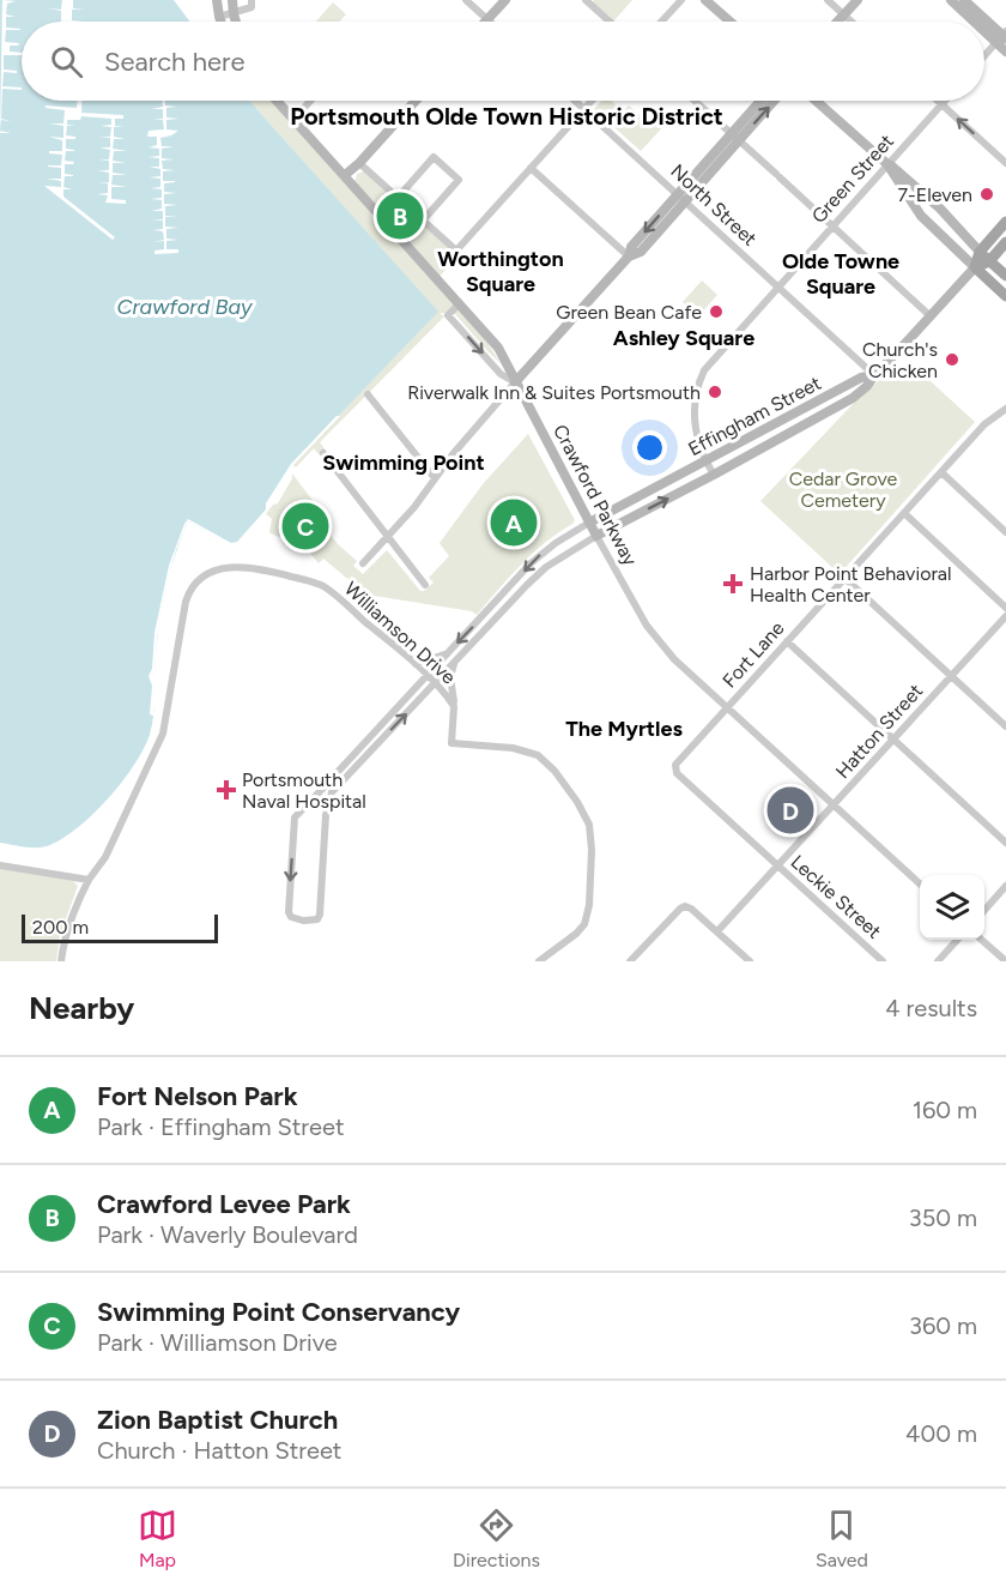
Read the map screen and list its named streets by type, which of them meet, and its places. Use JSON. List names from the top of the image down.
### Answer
{
  "streets": {
    "main road": ["Effingham Street", "Crawford Parkway"],
    "street": [
      "Green Street",
      "North Street",
      "Williamson Drive",
      "Fort Lane",
      "Hatton Street",
      "Leckie Street"
    ]
  },
  "crossings": [
    ["Green Street", "North Street"],
    ["Green Street", "Effingham Street"],
    ["North Street", "Effingham Street"],
    ["Effingham Street", "Crawford Parkway"],
    ["Crawford Parkway", "Fort Lane"],
    ["Crawford Parkway", "Hatton Street"],
    ["Fort Lane", "Leckie Street"],
    ["Hatton Street", "Leckie Street"]
  ],
  "districts": [
    "Portsmouth Olde Town Historic District",
    "Worthington Square",
    "Olde Towne Square",
    "Ashley Square",
    "Swimming Point",
    "The Myrtles"
  ],
  "water": ["Crawford Bay"],
  "parks": ["Cedar Grove Cemetery"],
  "places": {
    "other": [
      "7-Eleven",
      "Green Bean Cafe",
      "Church's Chicken",
      "Riverwalk Inn & Suites Portsmouth"
    ],
    "health": ["Harbor Point Behavioral Health Center", "Portsmouth Naval Hospital"]
  },
  "scale_bar": "200 m",
  "page": {
    "search": "Search here",
    "pins": [
      "B",
      "A",
      "C",
      "D"
    ],
    "scale": "200 m",
    "heading": ["Nearby", "4 results"],
    "list": [
      {
        "mark": "A",
        "name": "Fort Nelson Park",
        "note": "Park · Effingham Street",
        "value": "160 m"
      },
      {
        "mark": "B",
        "name": "Crawford Levee Park",
        "note": "Park · Waverly Boulevard",
        "value": "350 m"
      },
      {
        "mark": "C",
        "name": "Swimming Point Conservancy",
        "note": "Park · Williamson Drive",
        "value": "360 m"
      },
      {
        "mark": "D",
        "name": "Zion Baptist Church",
        "note": "Church · Hatton Street",
        "value": "400 m"
      }
    ],
    "nav": ["Map", "Directions", "Saved"]
  }
}
